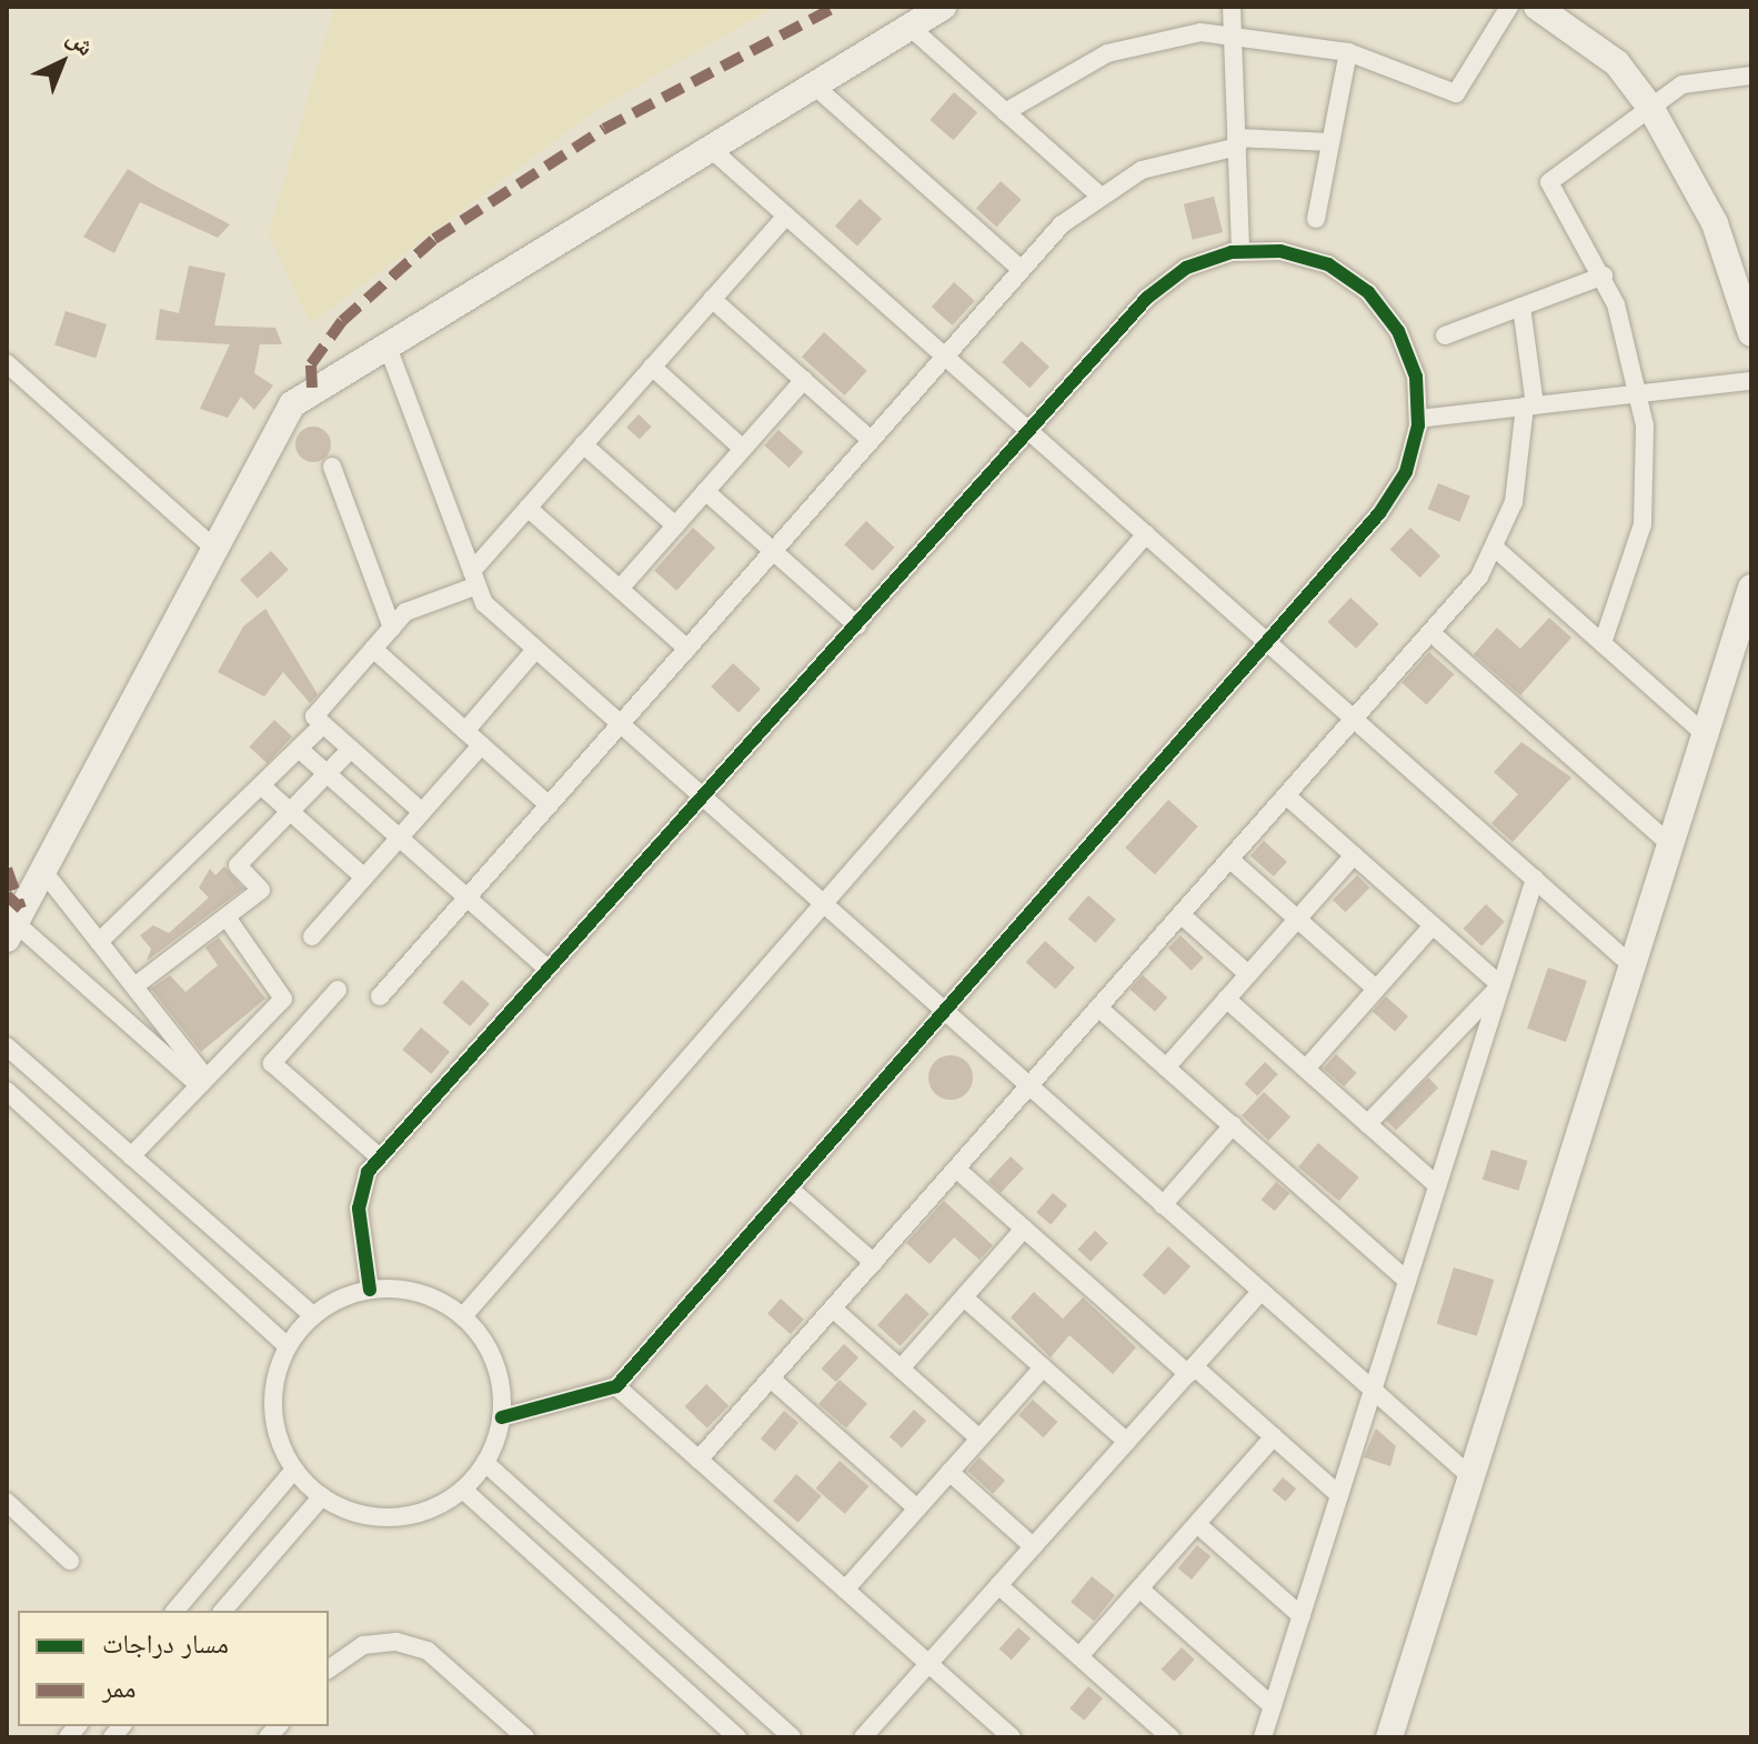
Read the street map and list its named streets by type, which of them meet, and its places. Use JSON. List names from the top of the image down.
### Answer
{
  "legend": ["مسار دراجات", "ممر"],
  "north": "top right"
}
